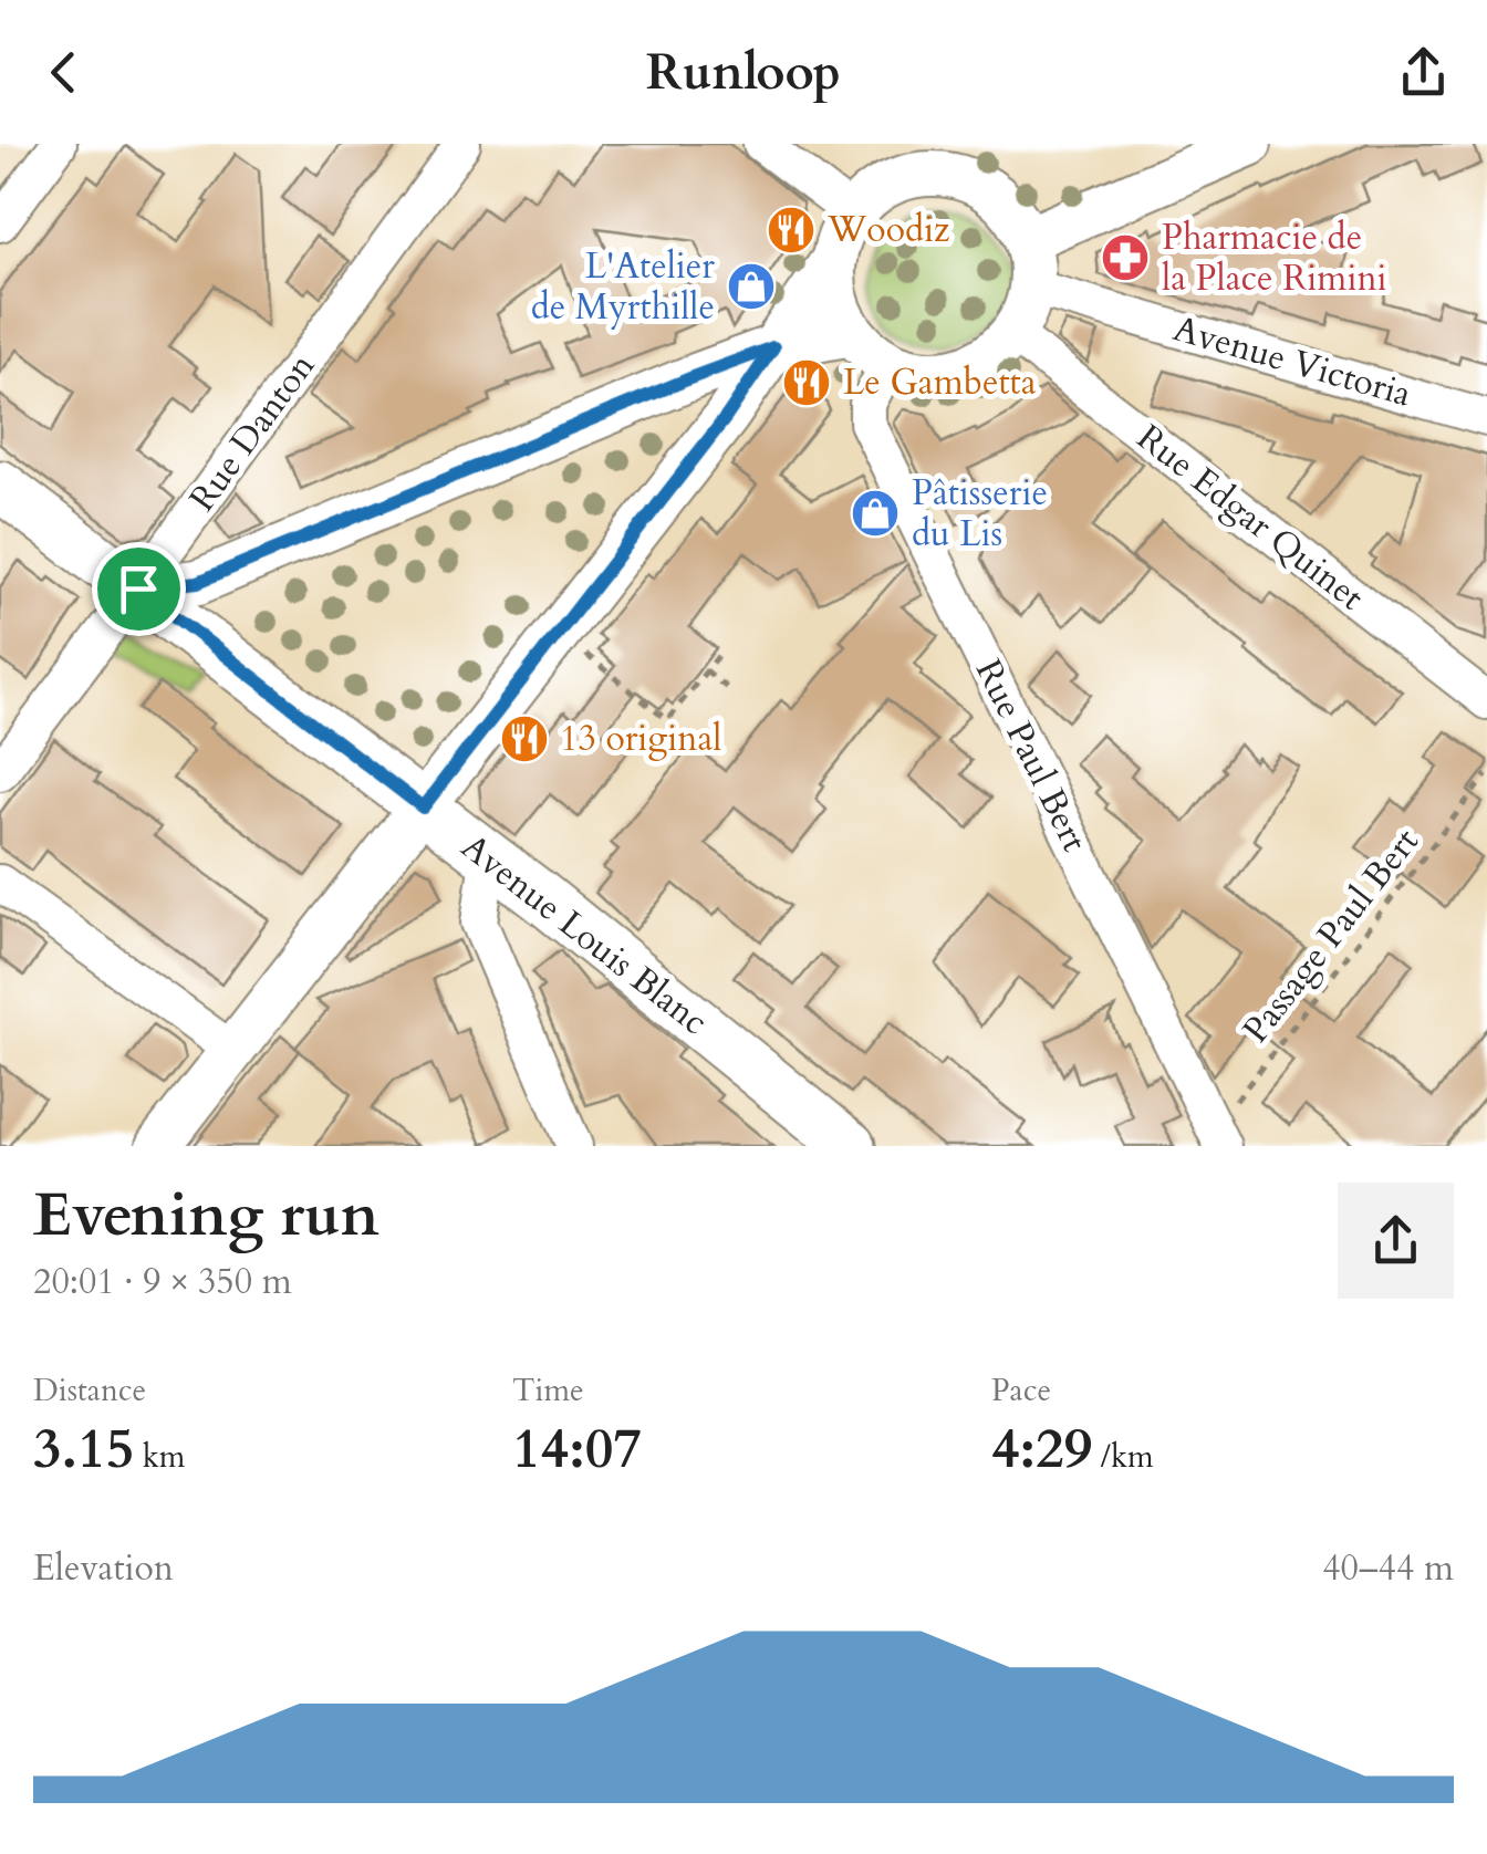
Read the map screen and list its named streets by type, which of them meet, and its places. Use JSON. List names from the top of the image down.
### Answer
{
  "streets": {
    "main road": ["Avenue Louis Blanc"],
    "street": [
      "Avenue Victoria",
      "Rue Danton",
      "Rue Edgar Quinet",
      "Rue Paul Bert"
    ],
    "path": ["Passage Paul Bert"]
  },
  "crossings": [
    ["Avenue Victoria", "Rue Edgar Quinet"],
    ["Avenue Victoria", "Rue Paul Bert"],
    ["Rue Danton", "Avenue Louis Blanc"],
    ["Rue Edgar Quinet", "Rue Paul Bert"],
    ["Rue Paul Bert", "Passage Paul Bert"]
  ],
  "places": {
    "restaurant": ["Woodiz", "Le Gambetta", "13 original"],
    "pharmacy": ["Pharmacie de la Place Rimini"],
    "shop": ["L'Atelier de Myrthille", "Pâtisserie du Lis"]
  },
  "page": {
    "header": "Runloop",
    "heading": ["Evening run", "20:01 · 9 × 350 m"],
    "stats": [
      ["Distance", "3.15 km"],
      ["Time", "14:07"],
      ["Pace", "4:29 /km"]
    ],
    "chart": ["Elevation", "40–44 m"]
  }
}
